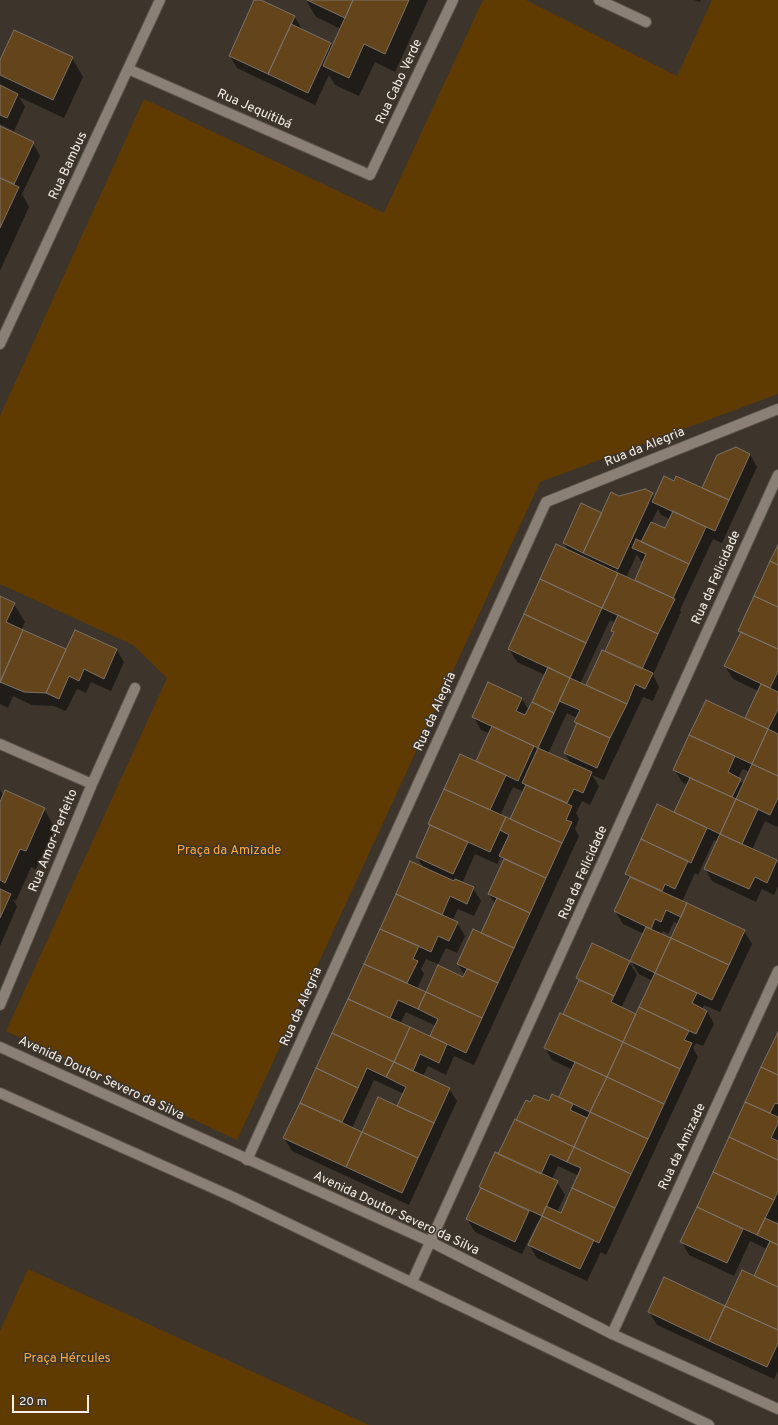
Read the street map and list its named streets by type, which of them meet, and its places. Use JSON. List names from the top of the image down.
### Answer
{
  "streets": {
    "street": [
      "Rua Cabo Verde",
      "Rua Jequitibá",
      "Rua Bambus",
      "Rua da Alegria",
      "Rua da Felicidade",
      "Rua Amor-Perfeito",
      "Avenida Doutor Severo da Silva",
      "Rua da Amizade"
    ]
  },
  "crossings": [
    ["Rua Cabo Verde", "Rua Jequitibá"],
    ["Rua Jequitibá", "Rua Bambus"],
    ["Rua da Alegria", "Avenida Doutor Severo da Silva"],
    ["Rua da Felicidade", "Avenida Doutor Severo da Silva"],
    ["Avenida Doutor Severo da Silva", "Rua da Amizade"]
  ],
  "parks": ["Praça da Amizade", "Praça Hércules"],
  "scale_bar": "20 m"
}
